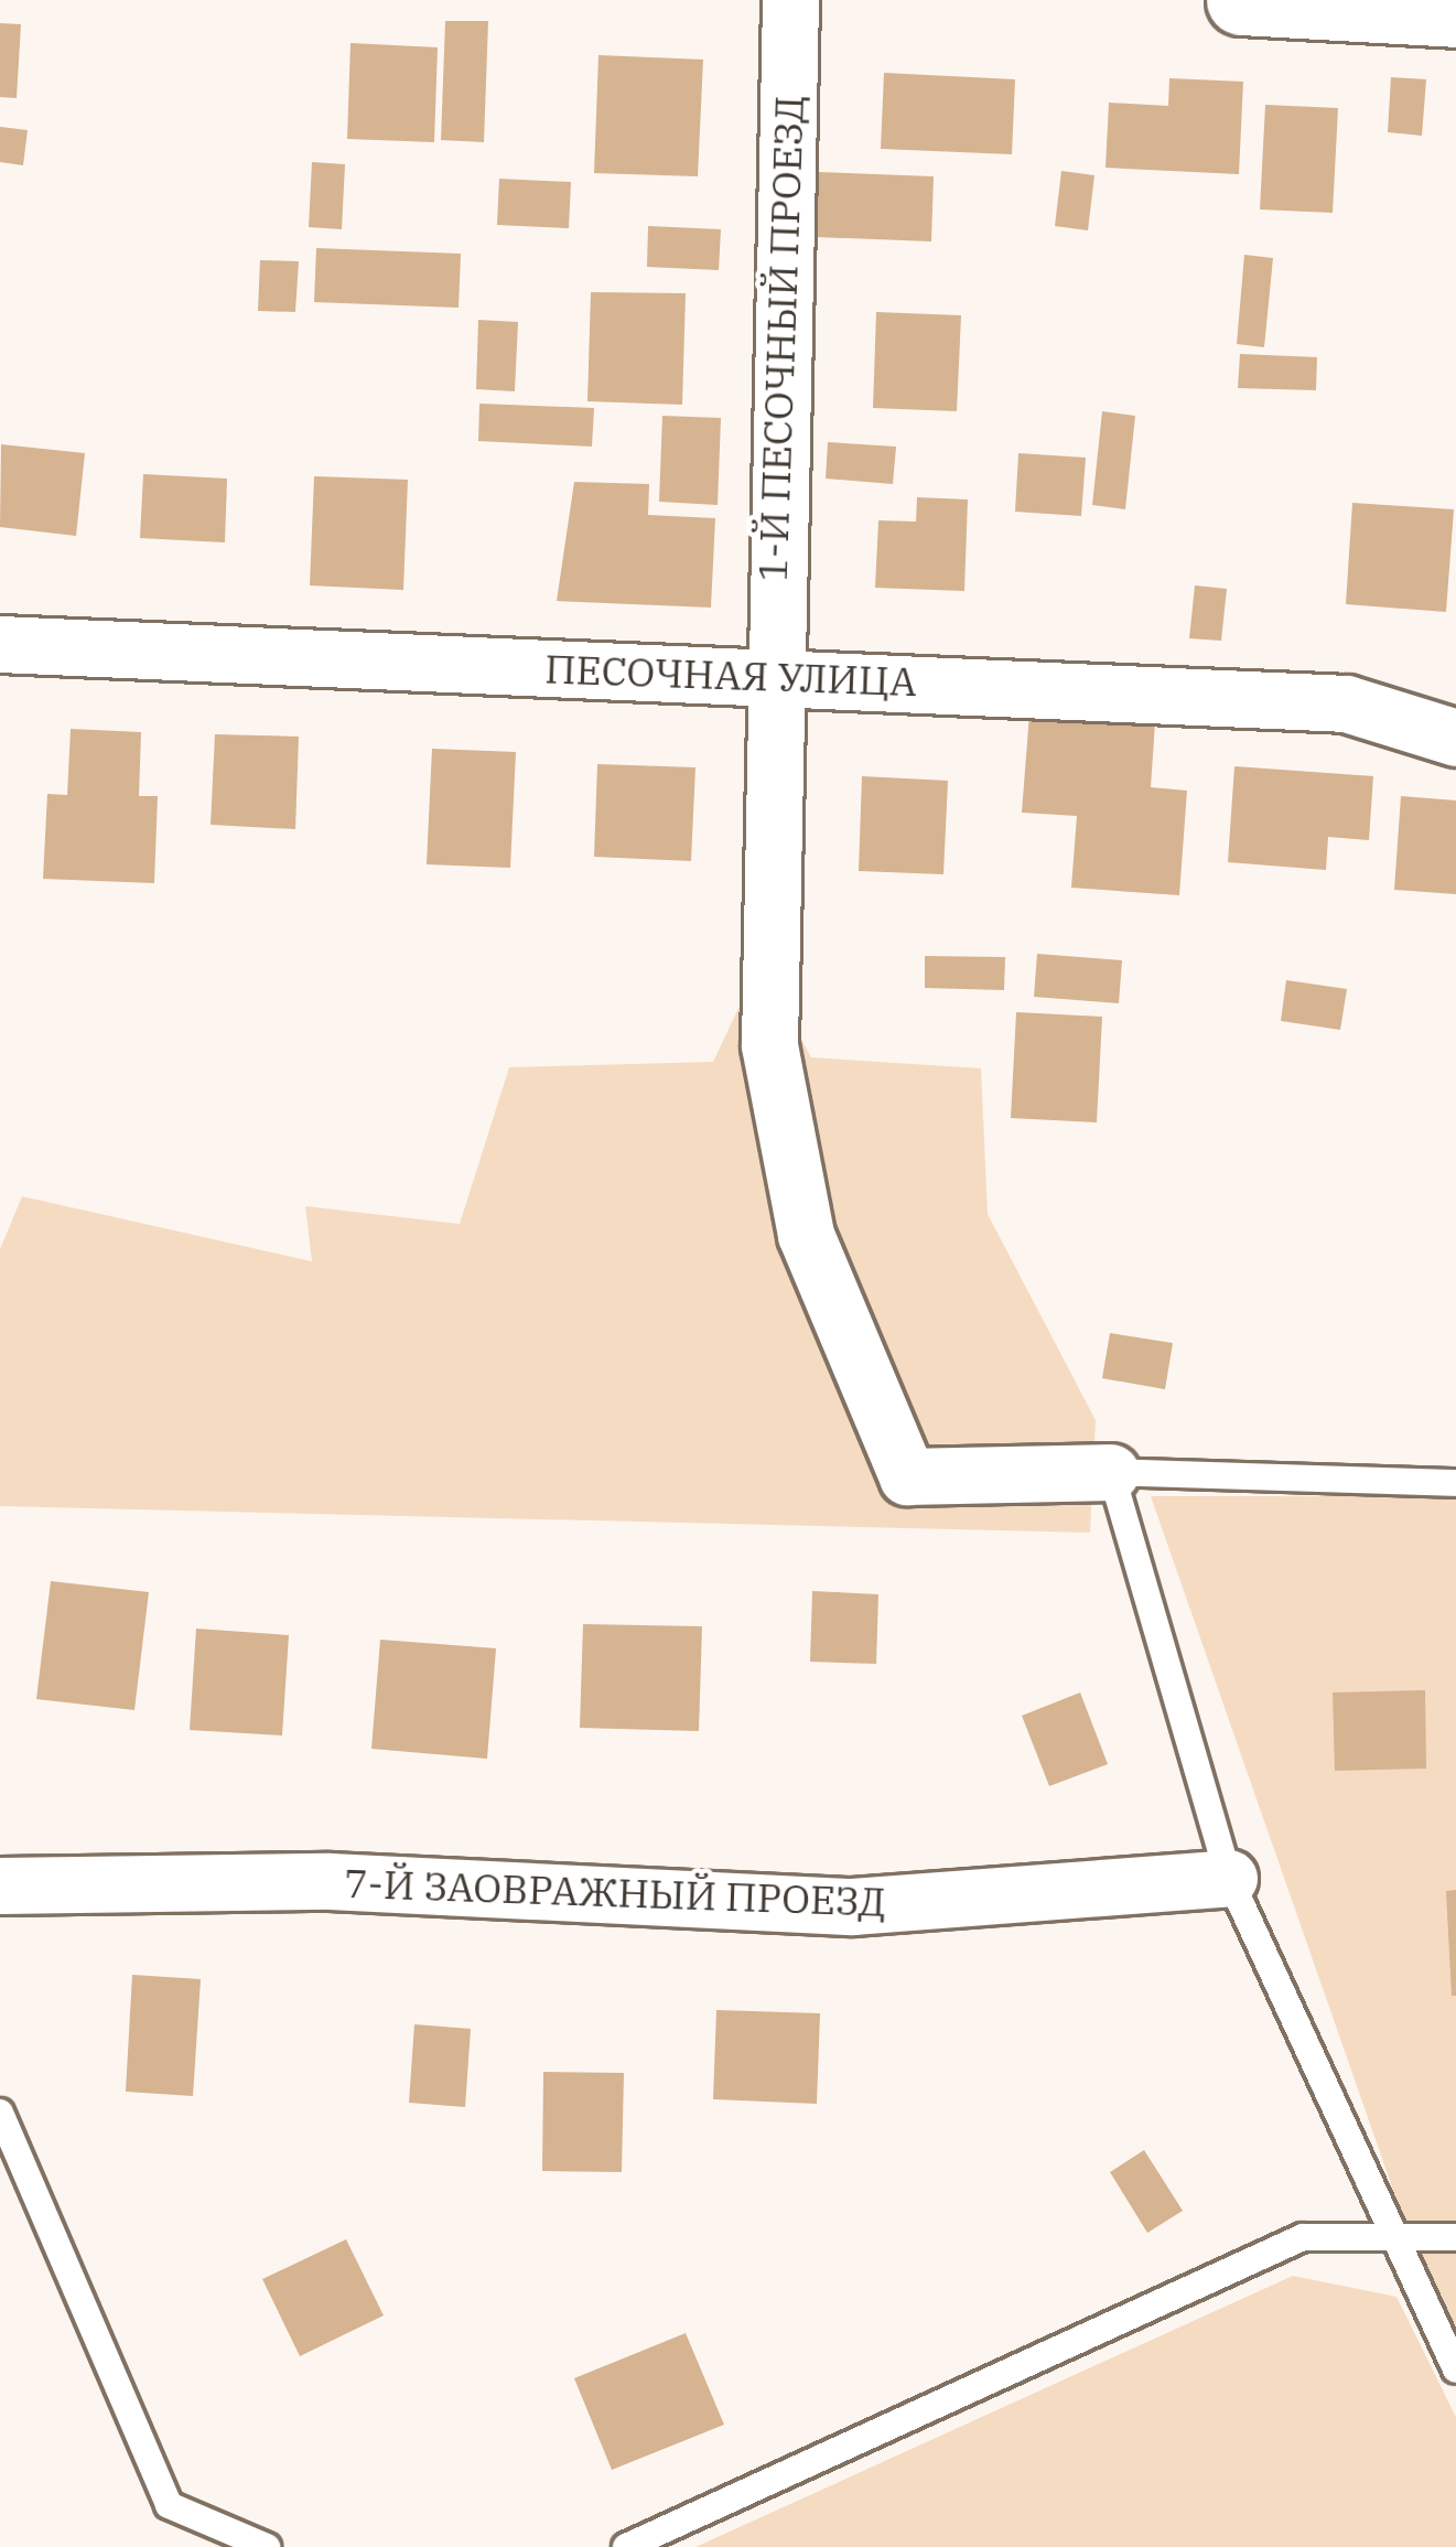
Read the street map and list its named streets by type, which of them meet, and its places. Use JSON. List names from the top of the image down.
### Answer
{
  "streets": {
    "street": ["1-Й ПЕСОЧНЫЙ ПРОЕЗД", "ПЕСОЧНАЯ УЛИЦА", "7-Й ЗАОВРАЖНЫЙ ПРОЕЗД"]
  },
  "crossings": [
    ["1-Й ПЕСОЧНЫЙ ПРОЕЗД", "ПЕСОЧНАЯ УЛИЦА"]
  ]
}
